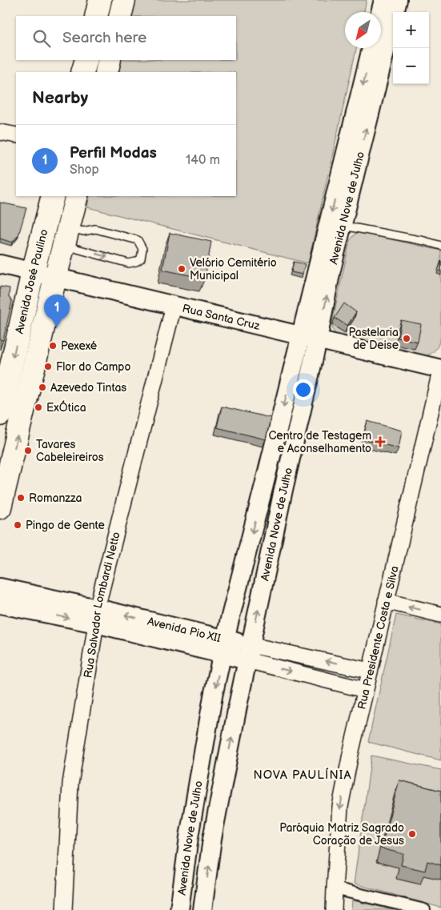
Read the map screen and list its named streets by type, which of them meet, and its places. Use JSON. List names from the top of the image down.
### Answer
{
  "streets": {
    "main road": ["Avenida José Paulino"],
    "street": [
      "Avenida Nove de Julho",
      "Rua Santa Cruz",
      "Rua Salvador Lombardi Netto",
      "Avenida Pio XII",
      "Rua Presidente Costa e Silva"
    ]
  },
  "crossings": [
    ["Avenida Nove de Julho", "Rua Santa Cruz"],
    ["Avenida Nove de Julho", "Avenida Pio XII"],
    ["Avenida José Paulino", "Rua Santa Cruz"],
    ["Rua Santa Cruz", "Rua Salvador Lombardi Netto"],
    ["Rua Santa Cruz", "Rua Presidente Costa e Silva"],
    ["Rua Salvador Lombardi Netto", "Avenida Pio XII"],
    ["Avenida Pio XII", "Rua Presidente Costa e Silva"]
  ],
  "one_way": ["Rua Presidente Costa e Silva"],
  "districts": ["NOVA PAULÍNIA"],
  "places": {
    "other": [
      "Velório Cemitério Municipal",
      "Pastelaria de Deise",
      "Pexexé",
      "Flor do Campo",
      "Azevedo Tintas",
      "ExÓtica",
      "Tavares Cabeleireiros",
      "Romanzza",
      "Pingo de Gente",
      "Paróquia Matriz Sagrado Coração de Jesus"
    ],
    "health": ["Centro de Testagem e Aconselhamento"]
  },
  "north": "bottom left",
  "page": {
    "map_buttons": ["+", "−"],
    "search": "Search here",
    "heading": "Nearby",
    "list": [
      {
        "mark": "1",
        "name": "Perfil Modas",
        "note": "Shop",
        "value": "140 m"
      }
    ],
    "pins": "1"
  }
}
